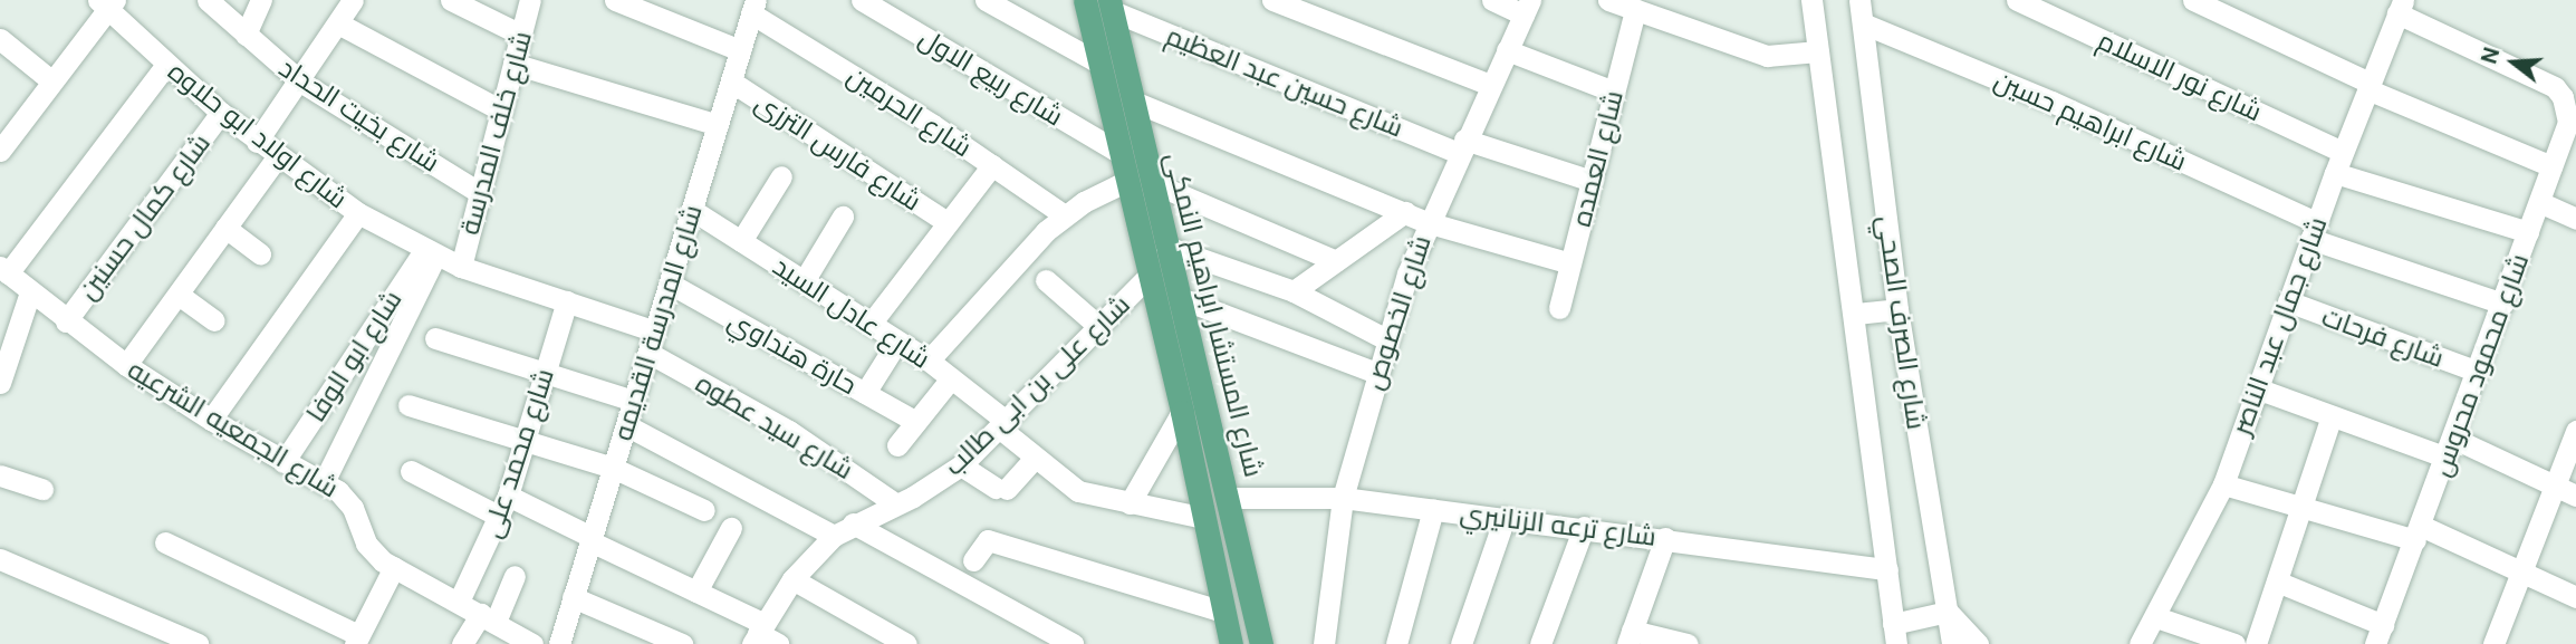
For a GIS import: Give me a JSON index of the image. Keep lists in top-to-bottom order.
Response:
{
  "streets": {
    "main road": ["شارع المستشار ابراهيم النمكى"],
    "street": [
      "شارع نور الاسلام",
      "شارع ربيع الاول",
      "شارع حسين عبد العظيم",
      "شارع الحرمين",
      "شارع بخيت الحداد",
      "شارع ابراهيم حسين",
      "شارع خلف المدرسة",
      "شارع اولاد ابو حلاوه",
      "شارع فارس الترزى",
      "شارع العمده",
      "شارع كمال حسنين",
      "شارع عادل السيد",
      "شارع الخصوص",
      "شارع المدرسة القديمه",
      "شارع الصرف الصحي",
      "شارع جمال عبد الناصر",
      "شارع فرحات",
      "حارة هنداوي",
      "شارع ابو الوفا",
      "شارع محمود محروس",
      "شارع على بن ابى طالب",
      "شارع سيد عطوه",
      "شارع الجمعيه الشرعيه",
      "شارع محمد على",
      "شارع ترعه الزنانيري"
    ]
  },
  "crossings": [
    ["شارع نور الاسلام", "شارع جمال عبد الناصر"],
    ["شارع نور الاسلام", "شارع محمود محروس"],
    ["شارع ربيع الاول", "شارع المستشار ابراهيم النمكى"],
    ["شارع حسين عبد العظيم", "شارع العمده"],
    ["شارع حسين عبد العظيم", "شارع الخصوص"],
    ["شارع حسين عبد العظيم", "شارع المستشار ابراهيم النمكى"],
    ["شارع الحرمين", "شارع المدرسة القديمه"],
    ["شارع بخيت الحداد", "شارع خلف المدرسة"],
    ["شارع ابراهيم حسين", "شارع الصرف الصحي"],
    ["شارع ابراهيم حسين", "شارع جمال عبد الناصر"],
    ["شارع ابراهيم حسين", "شارع محمود محروس"],
    ["شارع خلف المدرسة", "شارع اولاد ابو حلاوه"],
    ["شارع اولاد ابو حلاوه", "شارع كمال حسنين"],
    ["شارع اولاد ابو حلاوه", "شارع المدرسة القديمه"],
    ["شارع اولاد ابو حلاوه", "شارع ابو الوفا"],
    ["شارع اولاد ابو حلاوه", "شارع محمد على"],
    ["شارع فارس الترزى", "شارع المدرسة القديمه"],
    ["شارع كمال حسنين", "شارع الجمعيه الشرعيه"],
    ["شارع عادل السيد", "شارع المستشار ابراهيم النمكى"],
    ["شارع عادل السيد", "شارع المدرسة القديمه"],
    ["شارع عادل السيد", "شارع على بن ابى طالب"],
    ["شارع الخصوص", "شارع ترعه الزنانيري"],
    ["شارع المستشار ابراهيم النمكى", "شارع على بن ابى طالب"],
    ["شارع المستشار ابراهيم النمكى", "شارع ترعه الزنانيري"],
    ["شارع المدرسة القديمه", "حارة هنداوي"],
    ["شارع المدرسة القديمه", "شارع سيد عطوه"],
    ["شارع الصرف الصحي", "شارع ترعه الزنانيري"],
    ["شارع جمال عبد الناصر", "شارع فرحات"],
    ["شارع جمال عبد الناصر", "شارع محمود محروس"],
    ["شارع فرحات", "شارع محمود محروس"],
    ["شارع ابو الوفا", "شارع الجمعيه الشرعيه"],
    ["شارع على بن ابى طالب", "شارع سيد عطوه"],
    ["شارع الجمعيه الشرعيه", "شارع محمد على"]
  ],
  "north": "left"
}
